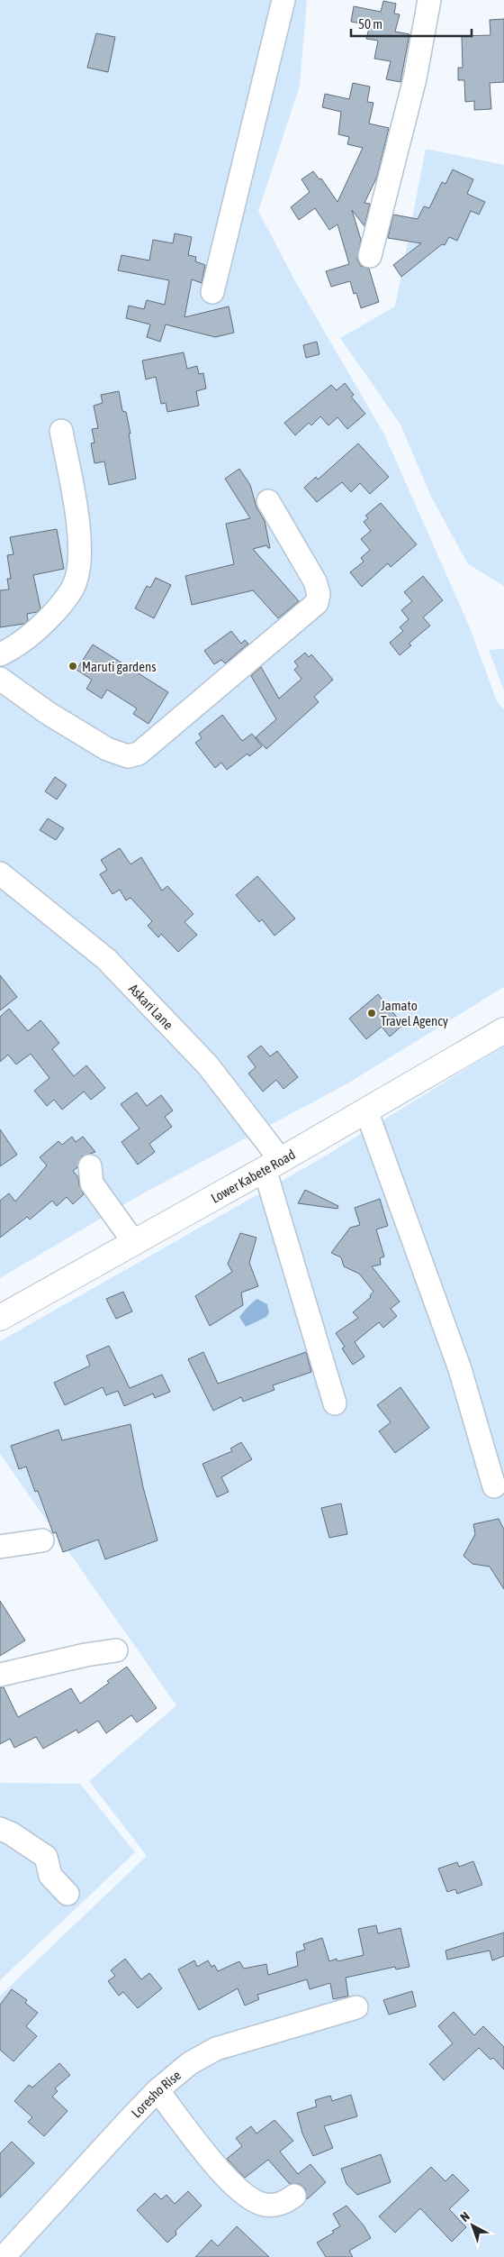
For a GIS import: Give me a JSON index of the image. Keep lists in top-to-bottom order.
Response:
{
  "streets": {
    "main road": ["Lower Kabete Road"],
    "street": ["Askari Lane", "Loresho Rise"]
  },
  "crossings": [
    ["Askari Lane", "Lower Kabete Road"]
  ],
  "places": ["Maruti gardens", "Jamato Travel Agency"],
  "scale_bar": "50 m",
  "north": "top left"
}
